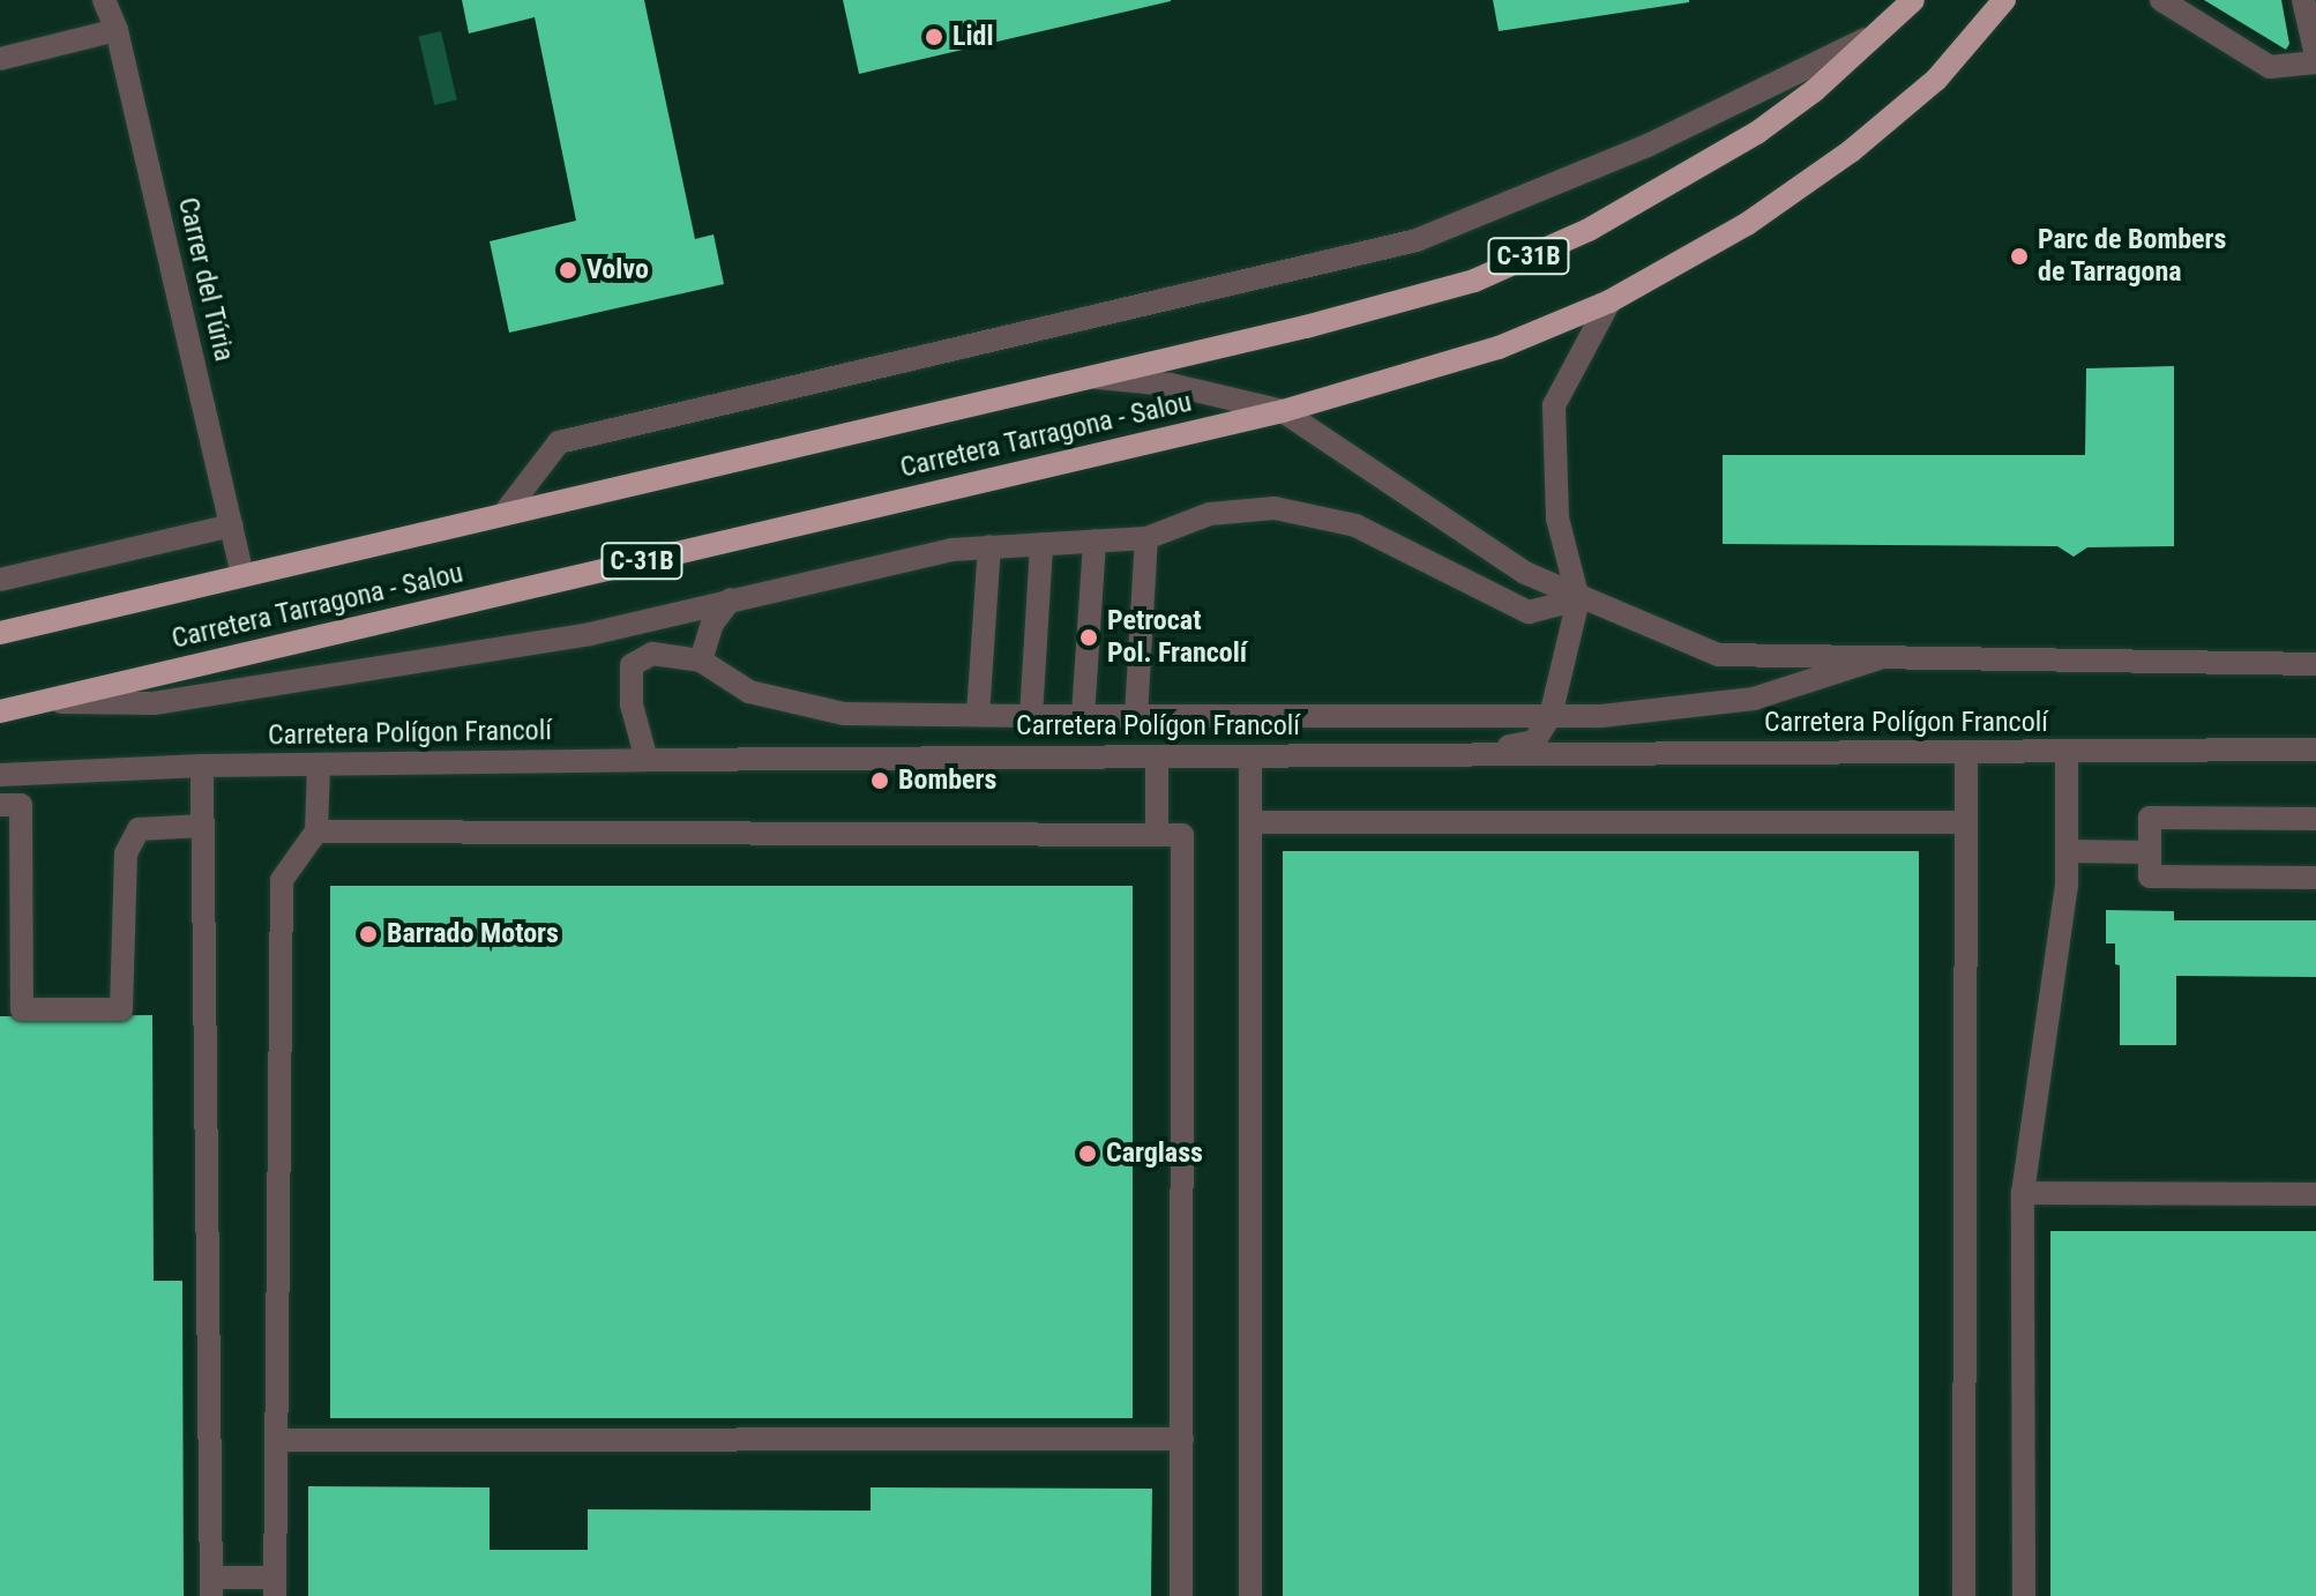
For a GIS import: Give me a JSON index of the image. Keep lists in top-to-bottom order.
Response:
{
  "streets": {
    "main road": ["C-31B", "Carretera Tarragona - Salou"],
    "street": ["Carrer del Túria", "Carretera Polígon Francolí"]
  },
  "crossings": [
    ["Carrer del Túria", "Carretera Tarragona - Salou"]
  ],
  "places": [
    "Lidl",
    "Parc de Bombers de Tarragona",
    "Volvo",
    "Petrocat Pol. Francolí",
    "Bombers",
    "Barrado Motors",
    "Carglass"
  ]
}
